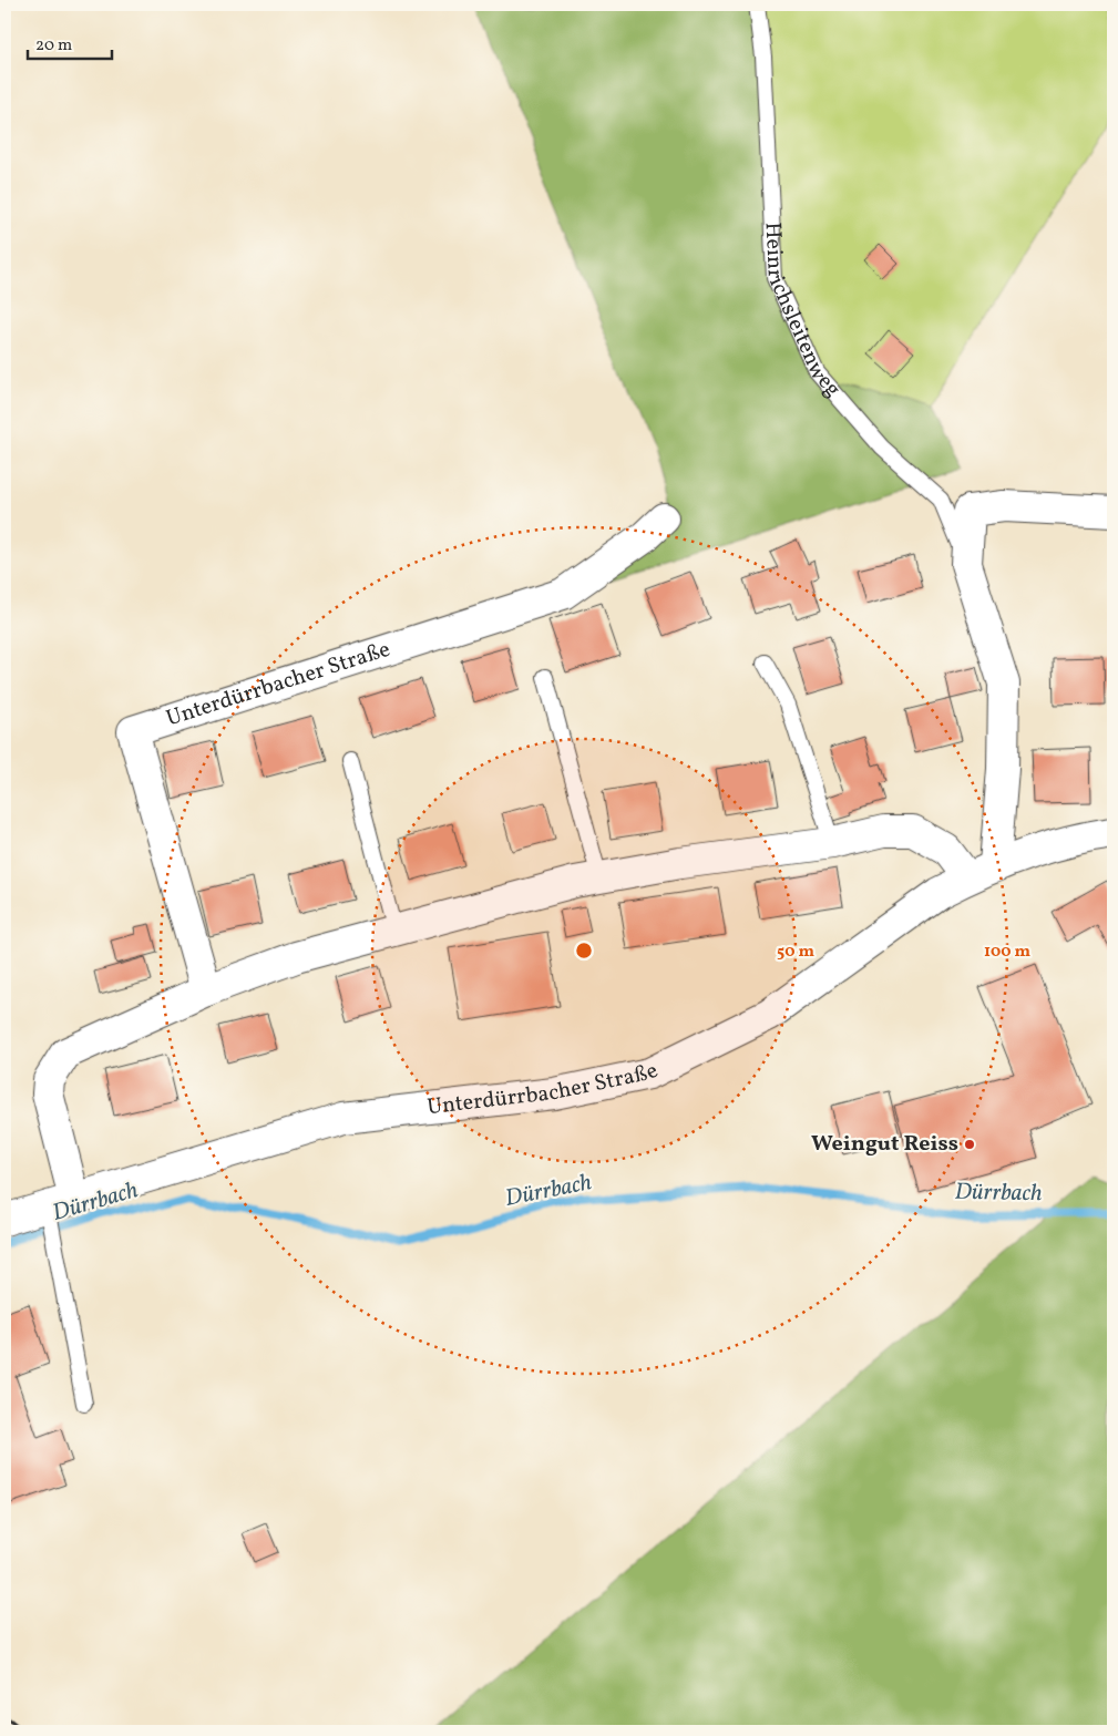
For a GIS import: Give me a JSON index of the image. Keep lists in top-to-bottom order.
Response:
{
  "streets": {
    "street": ["Heinrichsleitenweg", "Unterdürrbacher Straße"]
  },
  "crossings": [
    ["Heinrichsleitenweg", "Unterdürrbacher Straße"]
  ],
  "water": ["Dürrbach"],
  "places": ["Weingut Reiss"],
  "scale_bar": "20 m",
  "rings": ["50 m", "100 m"]
}
